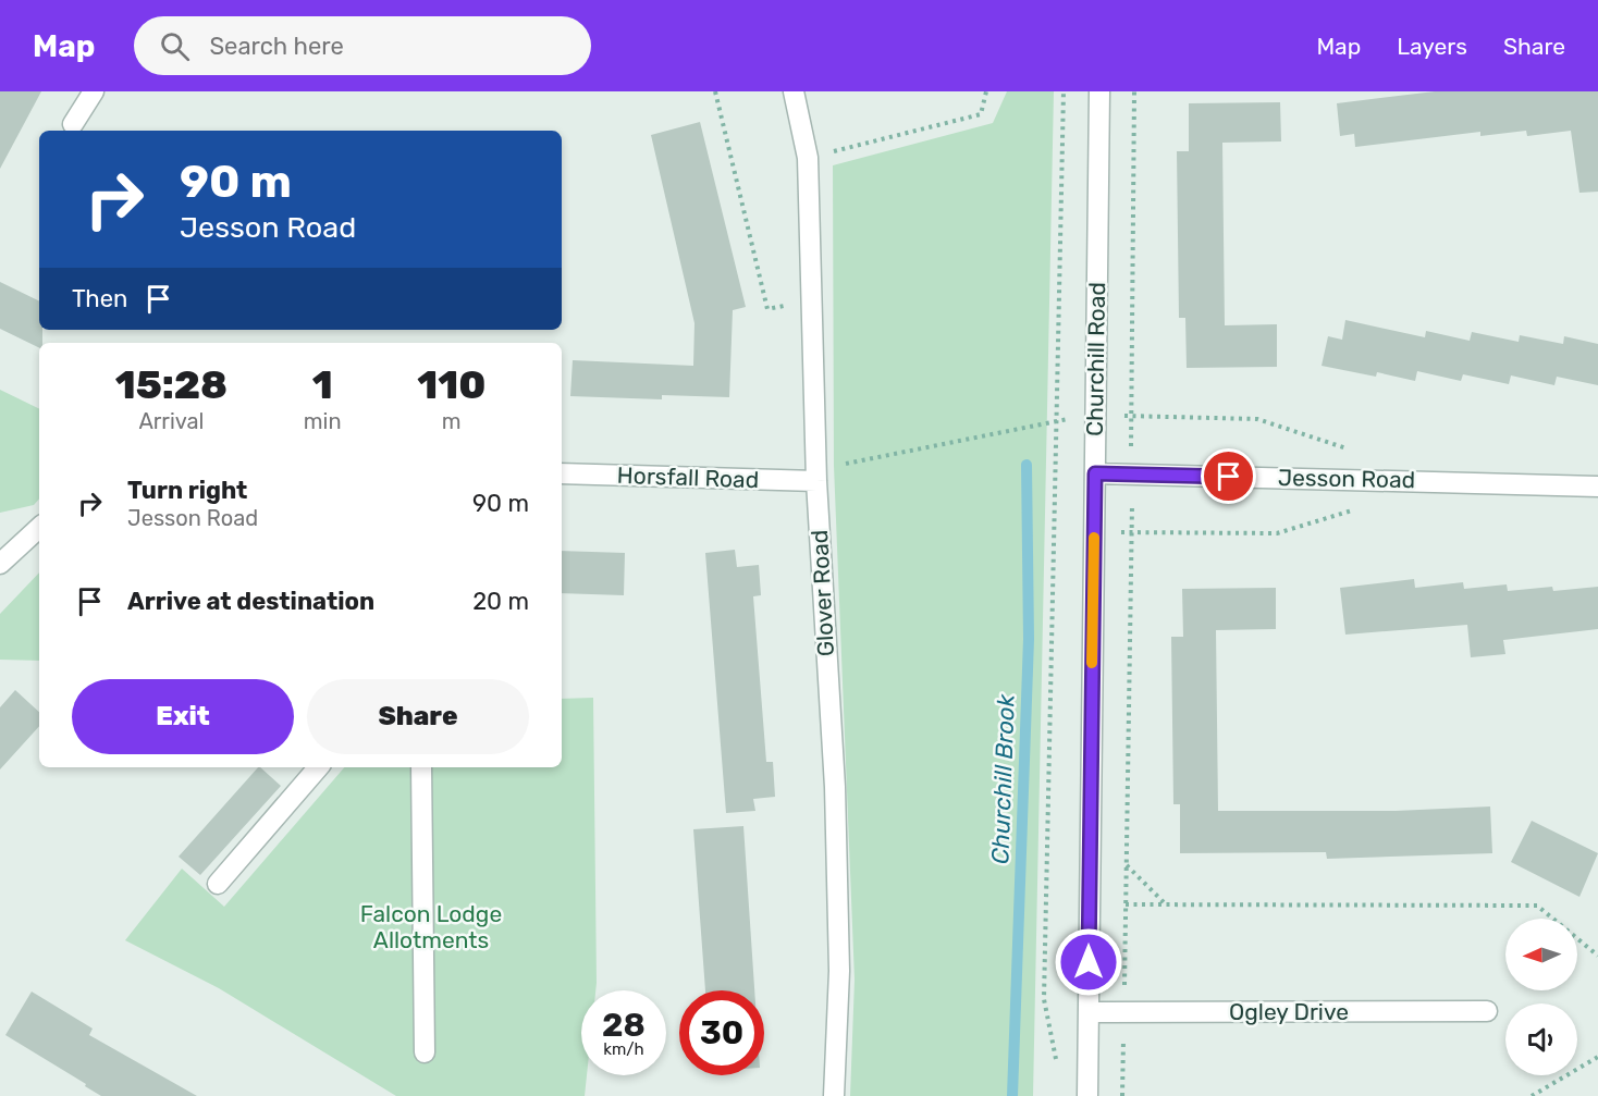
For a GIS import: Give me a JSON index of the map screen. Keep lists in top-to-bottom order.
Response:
{
  "streets": {
    "street": [
      "Churchill Road",
      "Horsfall Road",
      "Jesson Road",
      "Glover Road",
      "Ogley Drive"
    ]
  },
  "crossings": [
    ["Churchill Road", "Jesson Road"],
    ["Churchill Road", "Ogley Drive"],
    ["Horsfall Road", "Glover Road"]
  ],
  "water": ["Churchill Brook"],
  "parks": ["Falcon Lodge Allotments"],
  "north": "left",
  "page": {
    "header": "Map",
    "search": "Search here",
    "nav": ["Map", "Layers", "Share"],
    "turn": ["90 m", "Jesson Road"],
    "then": "Then",
    "eta": [
      "15:28",
      "Arrival",
      "1",
      "min",
      "110",
      "m"
    ],
    "list": [
      {
        "name": "Turn right",
        "note": "Jesson Road",
        "value": "90 m"
      },
      {
        "name": "Arrive at destination",
        "value": "20 m"
      }
    ],
    "buttons": ["Exit", "Share"],
    "speed": "28 km/h",
    "limit": "30"
  }
}
